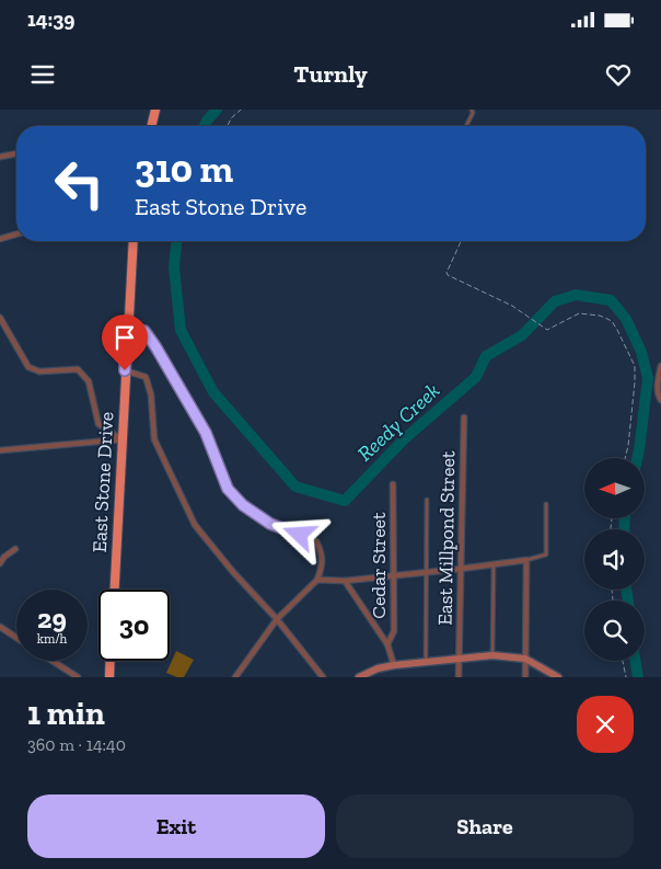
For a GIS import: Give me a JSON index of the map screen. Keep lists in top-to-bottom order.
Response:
{
  "streets": {
    "highway": ["East Stone Drive"],
    "street": ["East Millpond Street", "Cedar Street"]
  },
  "water": ["Reedy Creek"],
  "north": "left",
  "page": {
    "status": "14:39",
    "header": "Turnly",
    "turn": ["310 m", "East Stone Drive"],
    "speed": "29 km/h",
    "limit": "30",
    "heading": ["1 min", "360 m · 14:40"],
    "buttons": ["Exit", "Share"]
  }
}
